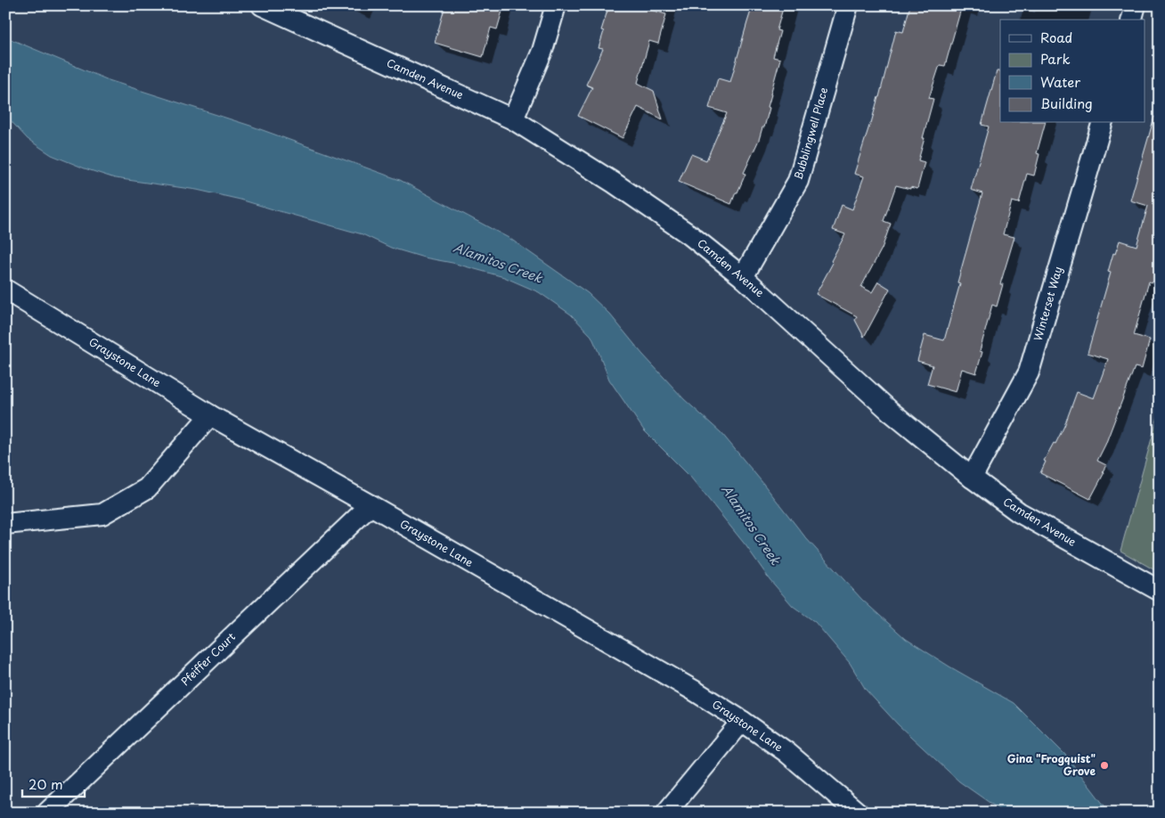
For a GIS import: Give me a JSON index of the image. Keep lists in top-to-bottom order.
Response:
{
  "streets": {
    "street": [
      "Camden Avenue",
      "Bubblingwell Place",
      "Winterset Way",
      "Graystone Lane",
      "Pfeiffer Court"
    ]
  },
  "crossings": [
    ["Camden Avenue", "Bubblingwell Place"],
    ["Camden Avenue", "Winterset Way"],
    ["Graystone Lane", "Pfeiffer Court"]
  ],
  "water": ["Alamitos Creek"],
  "places": ["Gina \"Frogquist\" Grove"],
  "legend": [
    "Road",
    "Park",
    "Water",
    "Building"
  ],
  "scale_bar": "20 m"
}
